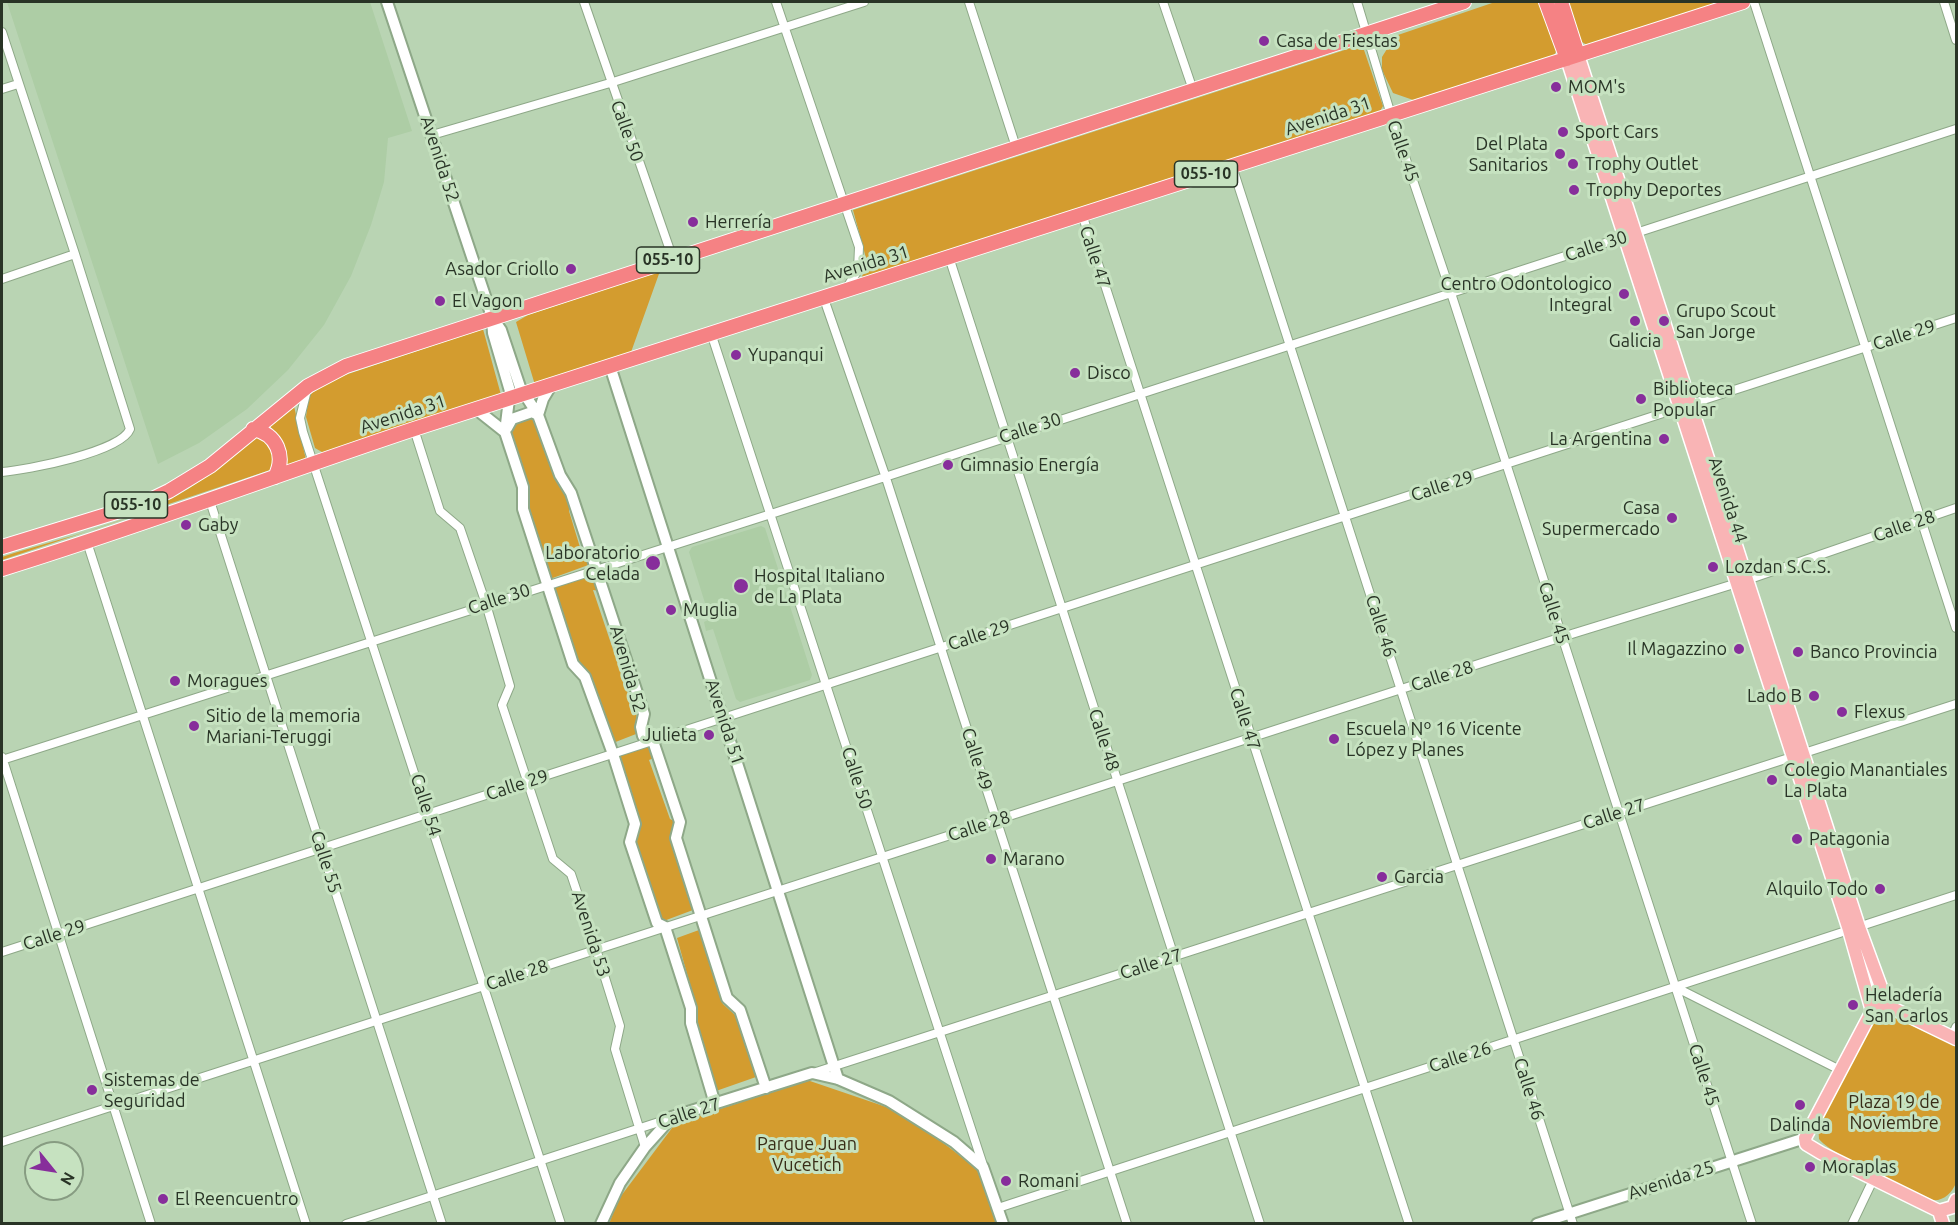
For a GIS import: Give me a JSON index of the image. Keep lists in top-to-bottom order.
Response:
{
  "streets": {
    "highway": ["Avenida 31", "055-10", "Avenida 44"],
    "street": [
      "Calle 50",
      "Calle 45",
      "Avenida 52",
      "Calle 30",
      "Calle 47",
      "Calle 29",
      "Calle 28",
      "Calle 46",
      "Avenida 51",
      "Calle 48",
      "Calle 49",
      "Calle 54",
      "Calle 27",
      "Calle 55",
      "Avenida 53",
      "Calle 26",
      "Avenida 25"
    ]
  },
  "crossings": [
    ["Avenida 31", "Calle 50"],
    ["Avenida 31", "Calle 45"],
    ["Avenida 31", "Avenida 52"],
    ["Avenida 31", "Calle 47"],
    ["Avenida 31", "Avenida 44"],
    ["Avenida 31", "Calle 46"],
    ["Avenida 31", "Avenida 51"],
    ["Avenida 31", "Calle 48"],
    ["Avenida 31", "Calle 49"],
    ["Avenida 31", "Calle 54"],
    ["Avenida 31", "Calle 55"],
    ["Avenida 31", "Avenida 53"],
    ["Calle 50", "055-10"],
    ["Calle 50", "Calle 30"],
    ["Calle 50", "Calle 29"],
    ["Calle 50", "Calle 28"],
    ["Calle 50", "Calle 27"],
    ["Calle 50", "Calle 26"],
    ["Calle 45", "055-10"],
    ["Calle 45", "Calle 30"],
    ["Calle 45", "Calle 29"],
    ["Calle 45", "Calle 28"],
    ["Calle 45", "Calle 27"],
    ["Calle 45", "Calle 26"],
    ["Calle 45", "Avenida 25"],
    ["Avenida 52", "055-10"],
    ["Avenida 52", "Calle 30"],
    ["Avenida 52", "Calle 29"],
    ["Avenida 52", "Calle 28"],
    ["Avenida 52", "Calle 27"],
    ["055-10", "Calle 54"],
    ["Calle 30", "Calle 47"],
    ["Calle 30", "Avenida 44"],
    ["Calle 30", "Calle 46"],
    ["Calle 30", "Avenida 51"],
    ["Calle 30", "Calle 48"],
    ["Calle 30", "Calle 49"],
    ["Calle 30", "Calle 54"],
    ["Calle 30", "Calle 55"],
    ["Calle 30", "Avenida 53"],
    ["Calle 47", "Calle 29"],
    ["Calle 47", "Calle 28"],
    ["Calle 47", "Calle 27"],
    ["Calle 47", "Calle 26"],
    ["Calle 29", "Avenida 44"],
    ["Calle 29", "Calle 46"],
    ["Calle 29", "Avenida 51"],
    ["Calle 29", "Calle 48"],
    ["Calle 29", "Calle 49"],
    ["Calle 29", "Calle 54"],
    ["Calle 29", "Calle 55"],
    ["Calle 29", "Avenida 53"],
    ["Avenida 44", "Calle 28"],
    ["Avenida 44", "Calle 27"],
    ["Avenida 44", "Calle 26"],
    ["Calle 28", "Calle 46"],
    ["Calle 28", "Avenida 51"],
    ["Calle 28", "Calle 48"],
    ["Calle 28", "Calle 49"],
    ["Calle 28", "Calle 54"],
    ["Calle 28", "Calle 55"],
    ["Calle 28", "Avenida 53"],
    ["Calle 46", "Calle 27"],
    ["Calle 46", "Calle 26"],
    ["Calle 46", "Avenida 25"],
    ["Avenida 51", "Calle 27"],
    ["Calle 48", "Calle 27"],
    ["Calle 48", "Calle 26"],
    ["Calle 49", "Calle 27"],
    ["Calle 49", "Calle 26"],
    ["Calle 54", "Calle 27"],
    ["Calle 27", "Calle 55"],
    ["Calle 27", "Avenida 53"]
  ],
  "parks": ["Plaza 19 de Noviembre", "Parque Juan Vucetich"],
  "places": [
    "Casa de Fiestas",
    "MOM's",
    "Sport Cars",
    "Del Plata Sanitarios",
    "Trophy Outlet",
    "Trophy Deportes",
    "Herrería",
    "Asador Criollo",
    "Centro Odontologico Integral",
    "El Vagon",
    "Galicia",
    "Grupo Scout San Jorge",
    "Yupanqui",
    "Disco",
    "Biblioteca Popular",
    "La Argentina",
    "Gimnasio Energía",
    "Casa Supermercado",
    "Gaby",
    "Laboratorio Celada",
    "Lozdan S.C.S.",
    "Hospital Italiano de La Plata",
    "Muglia",
    "Il Magazzino",
    "Banco Provincia",
    "Moragues",
    "Lado B",
    "Flexus",
    "Sitio de la memoria Mariani-Teruggi",
    "Julieta",
    "Escuela Nº 16 Vicente López y Planes",
    "Colegio Manantiales La Plata",
    "Patagonia",
    "Marano",
    "Garcia",
    "Alquilo Todo",
    "Heladería San Carlos",
    "Sistemas de Seguridad",
    "Dalinda",
    "Moraplas",
    "Romani",
    "El Reencuentro"
  ],
  "north": "bottom right"
}
